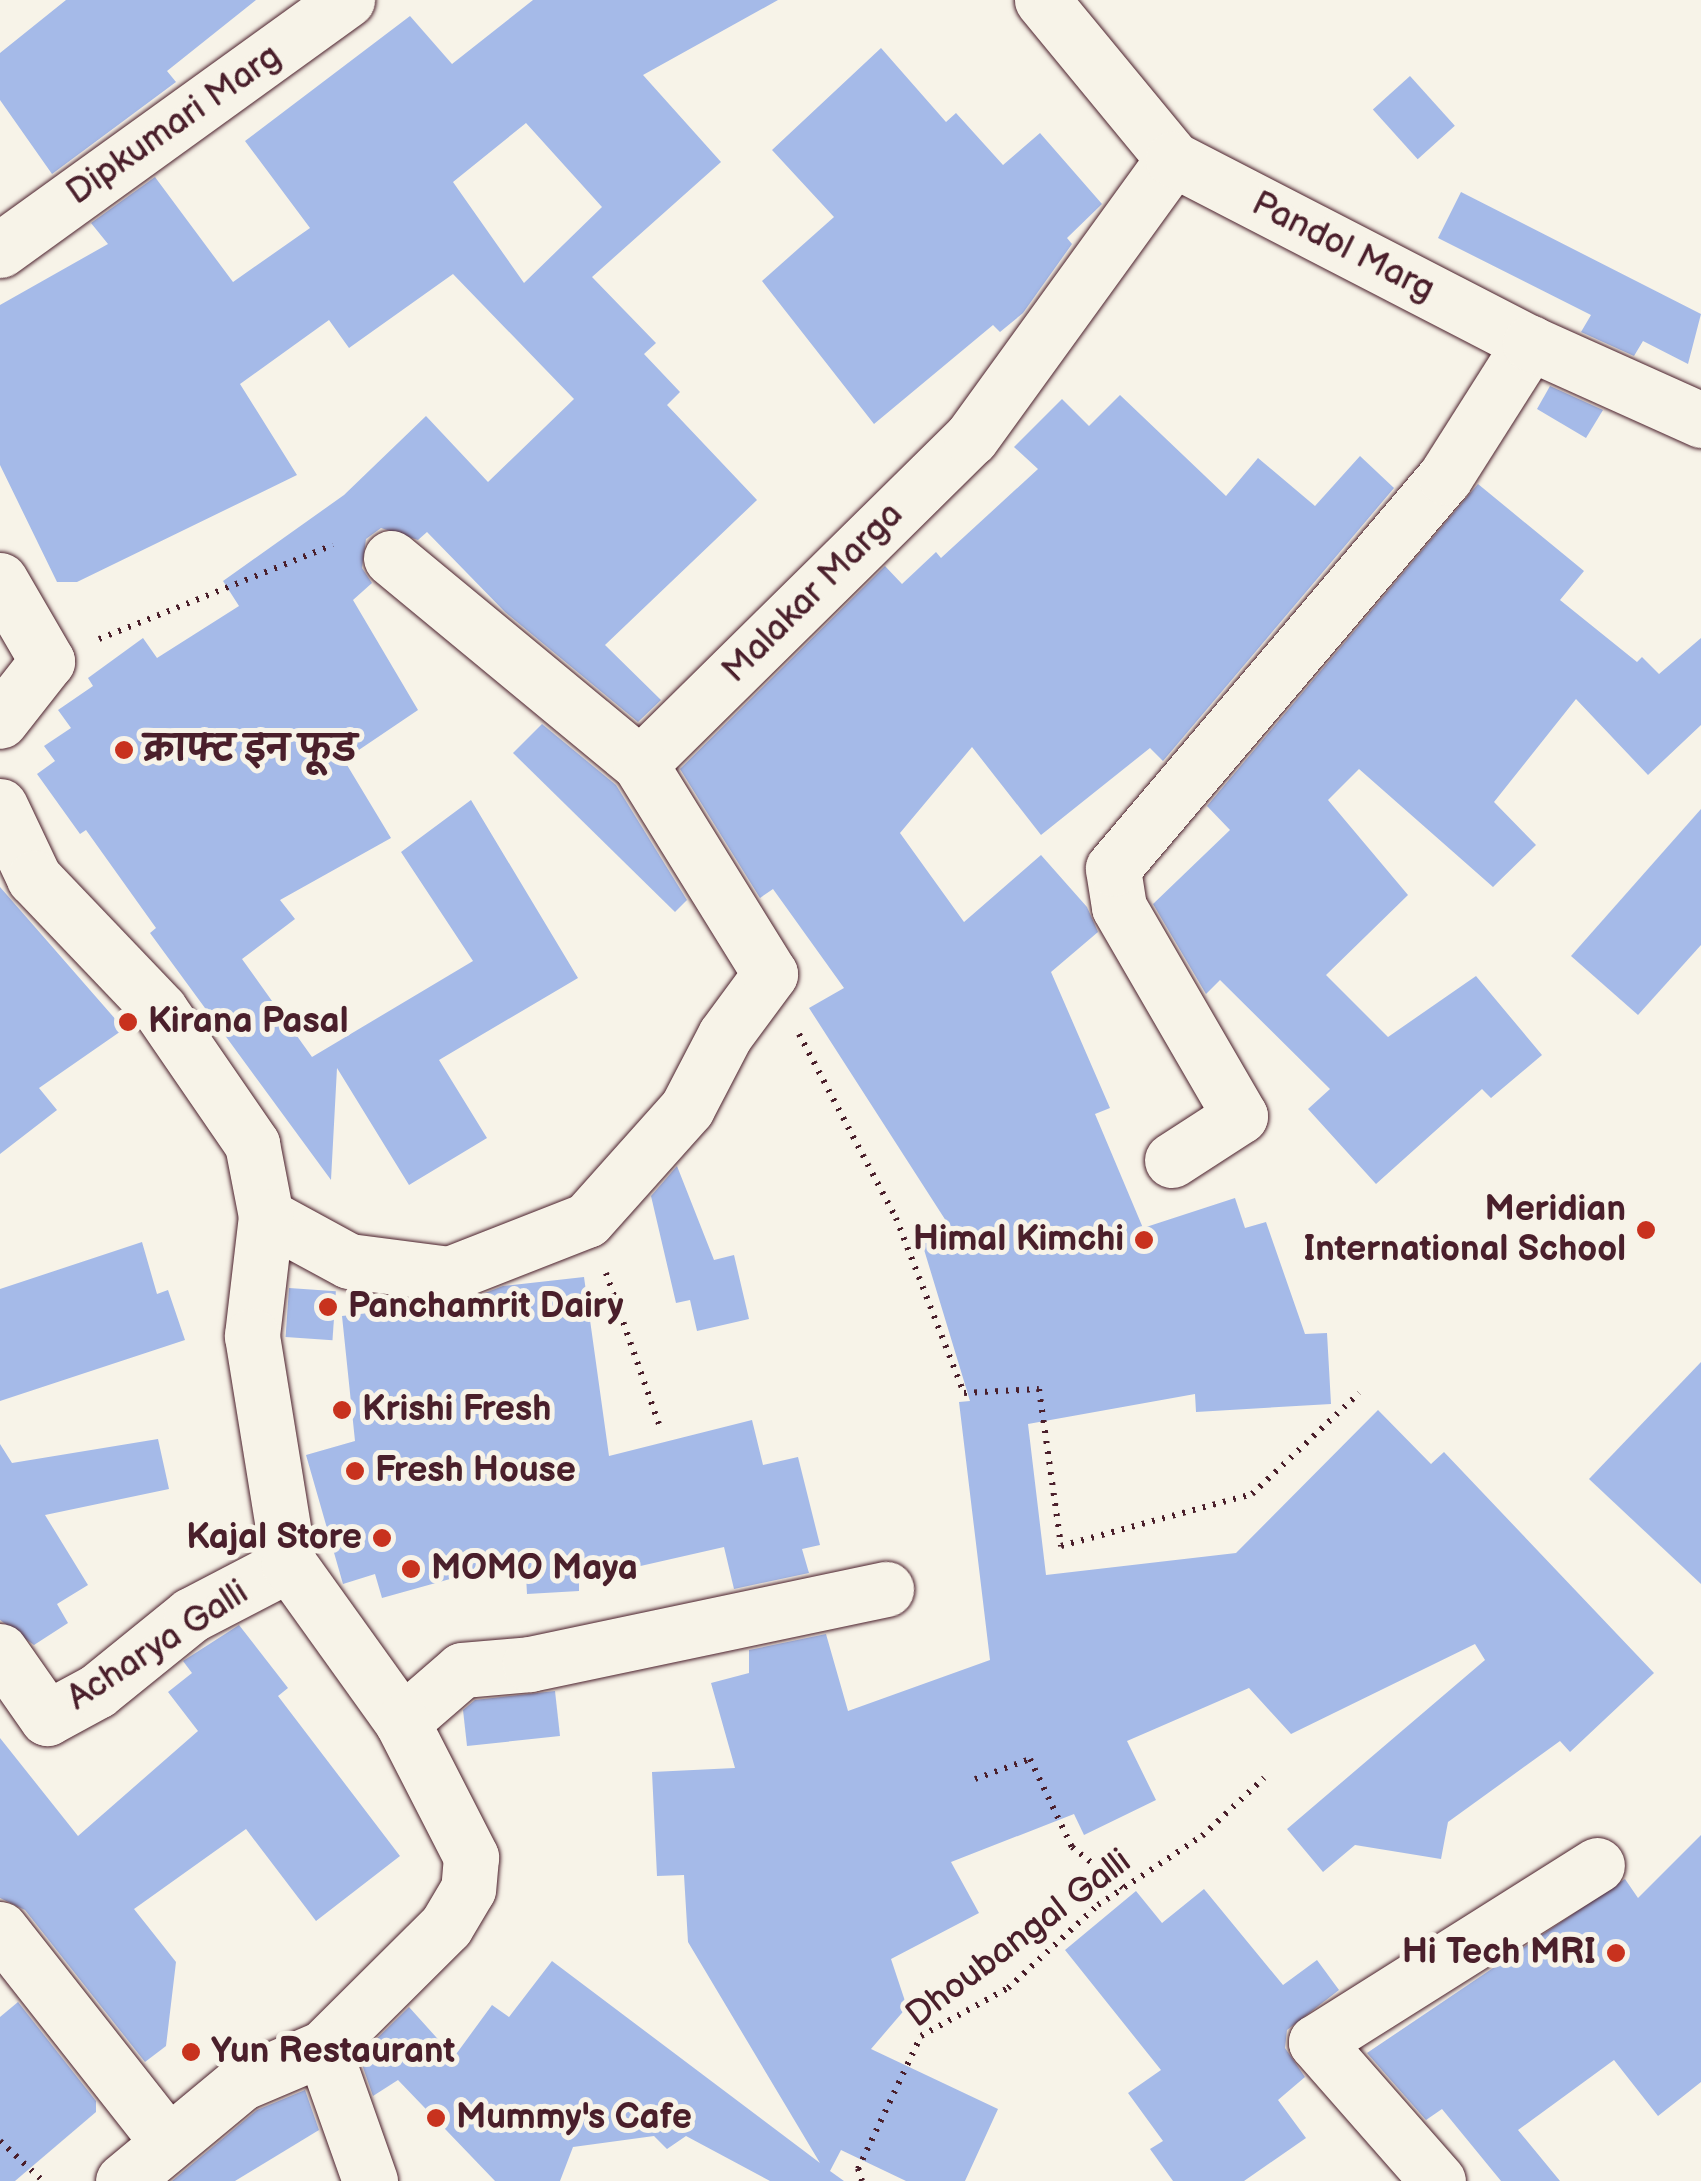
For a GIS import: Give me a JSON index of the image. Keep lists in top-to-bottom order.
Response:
{
  "streets": {
    "street": [
      "Dipkumari Marg",
      "Pandol Marg",
      "Malakar Marga",
      "Acharya Galli"
    ],
    "path": ["Dhoubangal Galli"]
  },
  "crossings": [
    ["Pandol Marg", "Malakar Marga"]
  ],
  "places": [
    "क्राफ्ट इन फूड",
    "Kirana Pasal",
    "Meridian International School",
    "Himal Kimchi",
    "Panchamrit Dairy",
    "Krishi Fresh",
    "Fresh House",
    "Kajal Store",
    "MOMO Maya",
    "Hi Tech MRI",
    "Yun Restaurant",
    "Mummy's Cafe"
  ]
}
